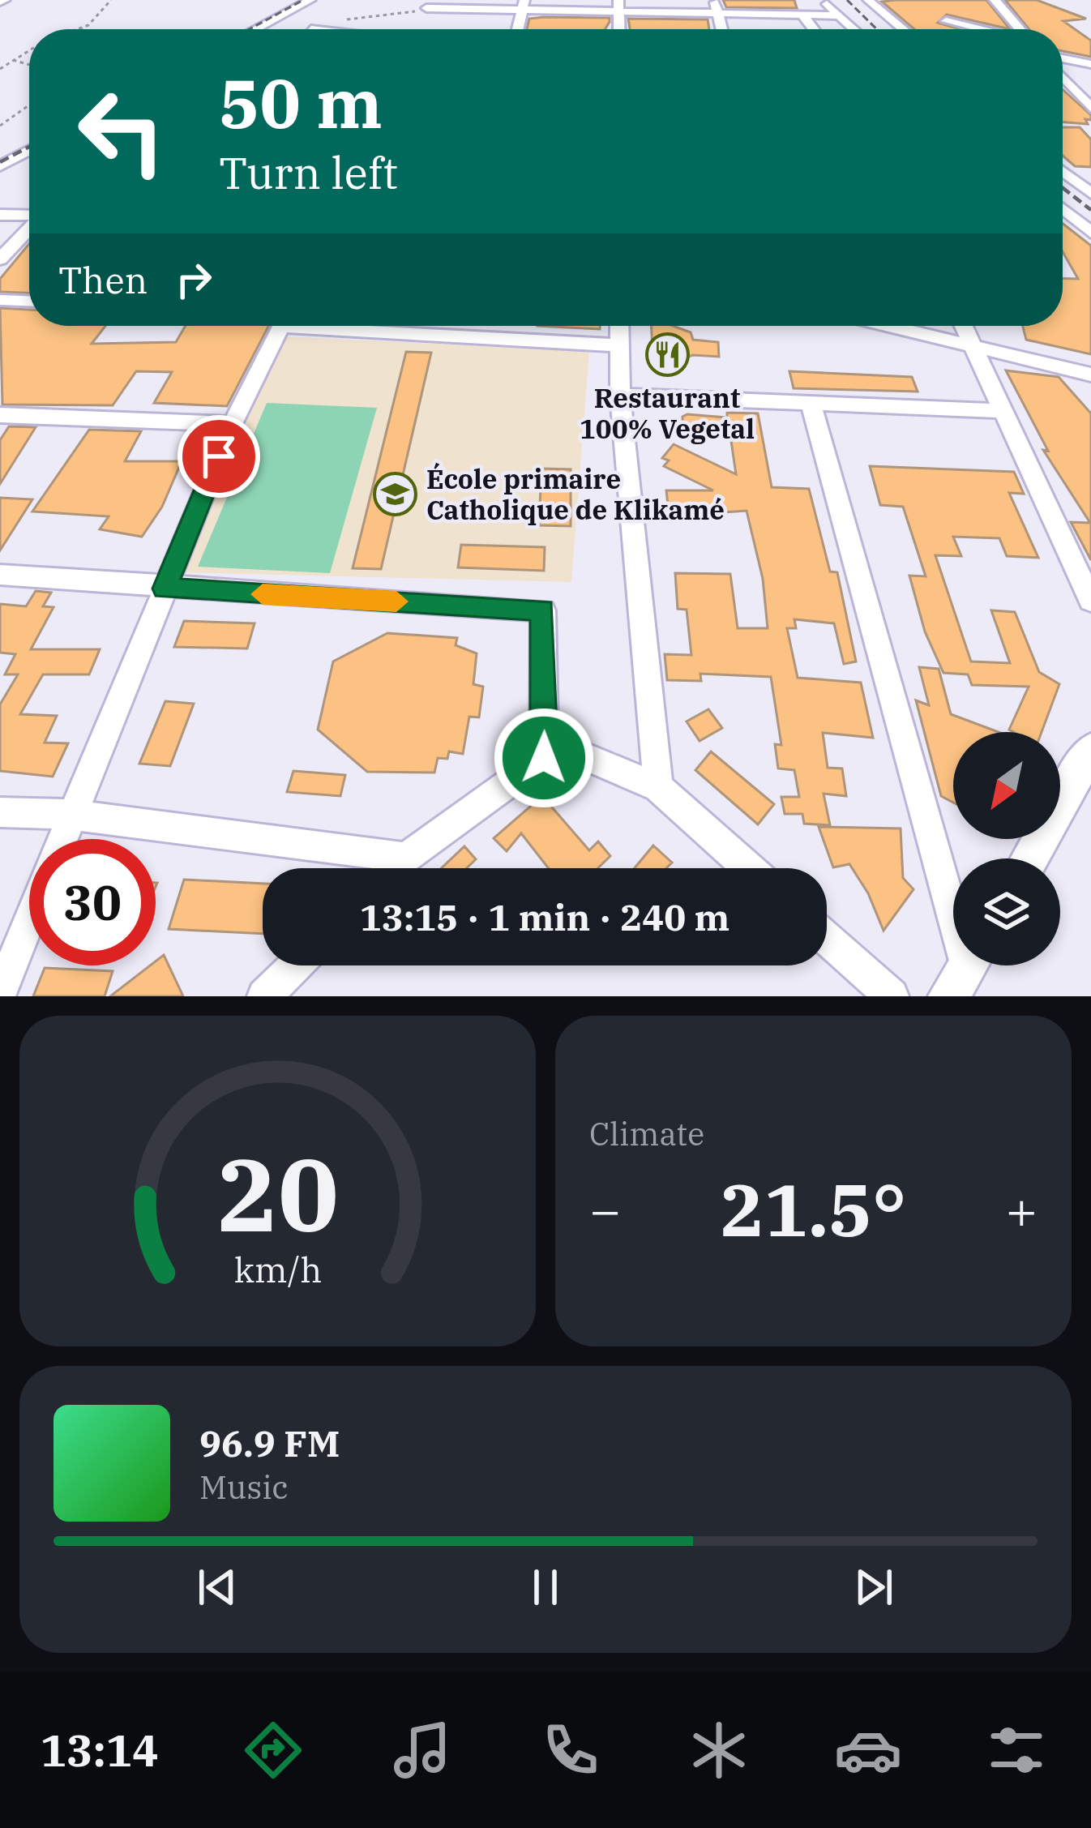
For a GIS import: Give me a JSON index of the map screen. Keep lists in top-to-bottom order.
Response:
{
  "places": {
    "restaurant": ["Restaurant 100% Vegetal"],
    "school or university": ["École primaire Catholique de Klikamé"]
  },
  "north": "bottom left",
  "page": {
    "turn": ["50 m", "Turn left"],
    "then": "Then",
    "limit": "30",
    "trip": "13:15 · 1 min · 240 m",
    "tile": "Climate",
    "heat": ["−", "21.5°", "+"],
    "song": ["96.9 FM", "Music"],
    "tabs": "13:14",
    "gauge": ["20", "km/h"]
  }
}
